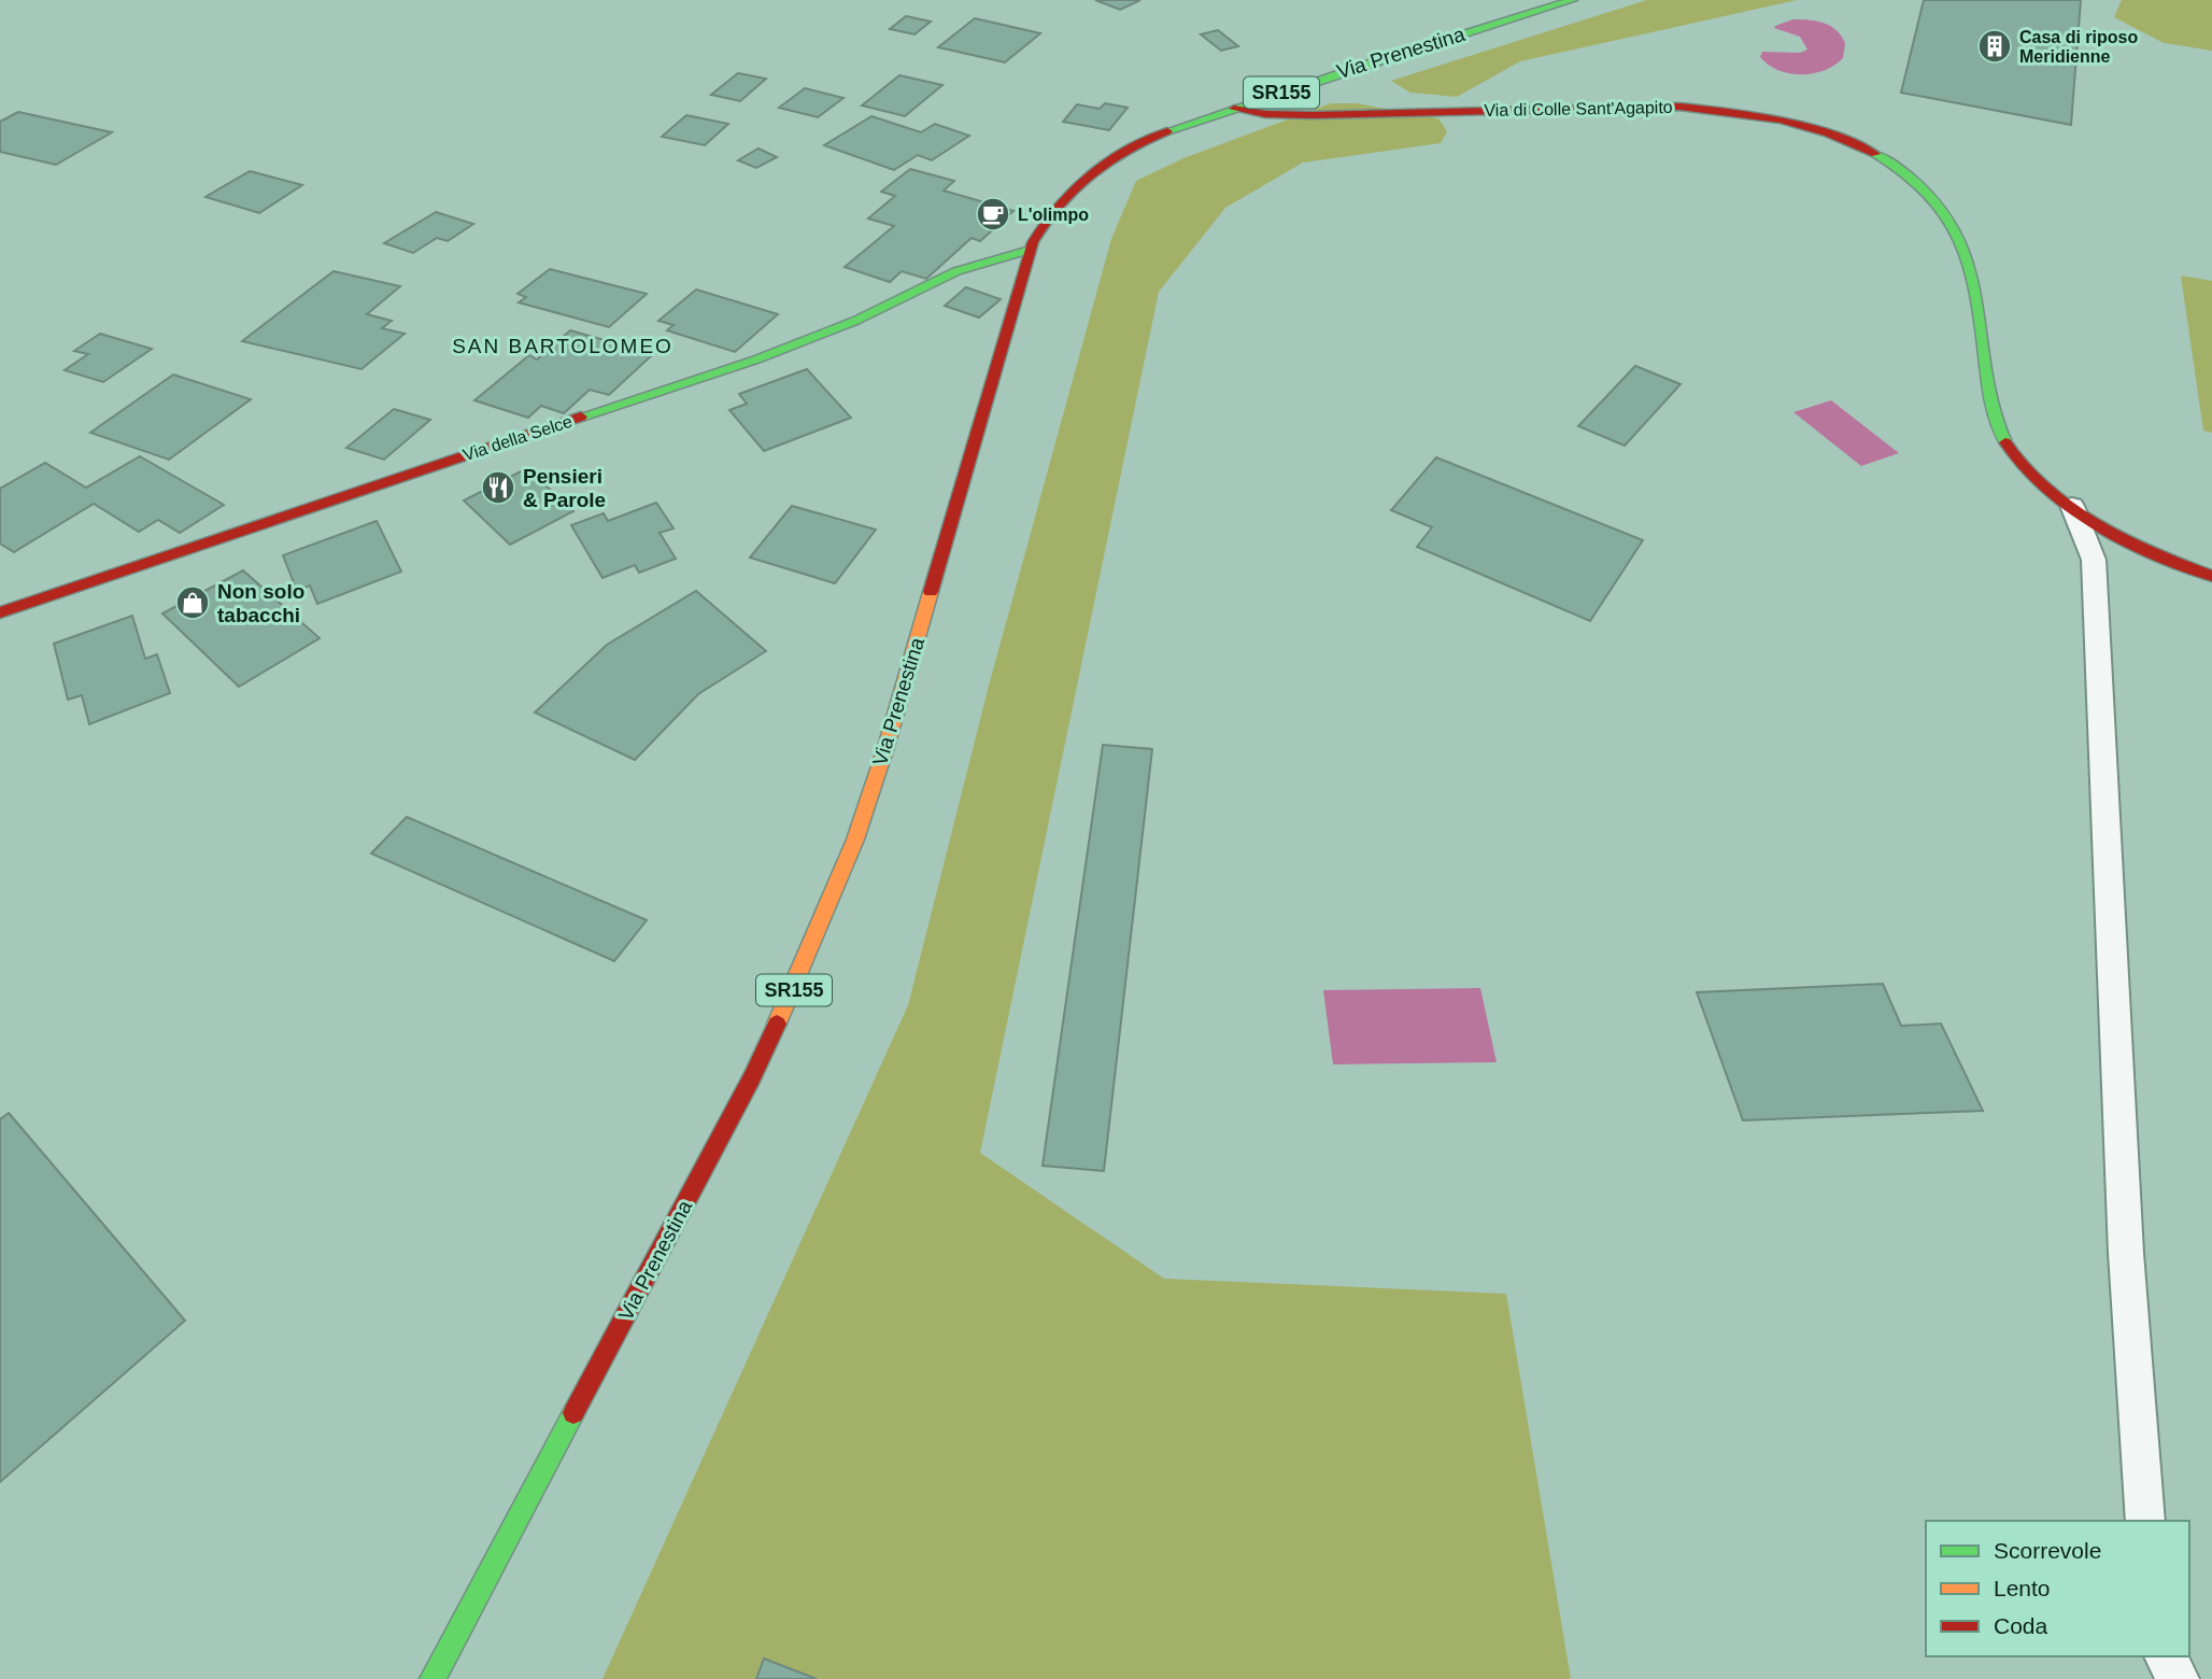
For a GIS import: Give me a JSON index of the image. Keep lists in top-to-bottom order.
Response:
{
  "streets": {
    "street": [
      "Via Prenestina",
      "SR155",
      "Via di Colle Sant'Agapito",
      "Via della Selce"
    ]
  },
  "crossings": [
    ["Via Prenestina", "Via di Colle Sant'Agapito"],
    ["Via Prenestina", "Via della Selce"]
  ],
  "districts": ["SAN BARTOLOMEO"],
  "places": {
    "building": ["Casa di riposo Meridienne"],
    "cafe": ["L'olimpo"],
    "restaurant": ["Pensieri & Parole"],
    "shop": ["Non solo tabacchi"]
  },
  "legend": ["Scorrevole", "Lento", "Coda"]
}
